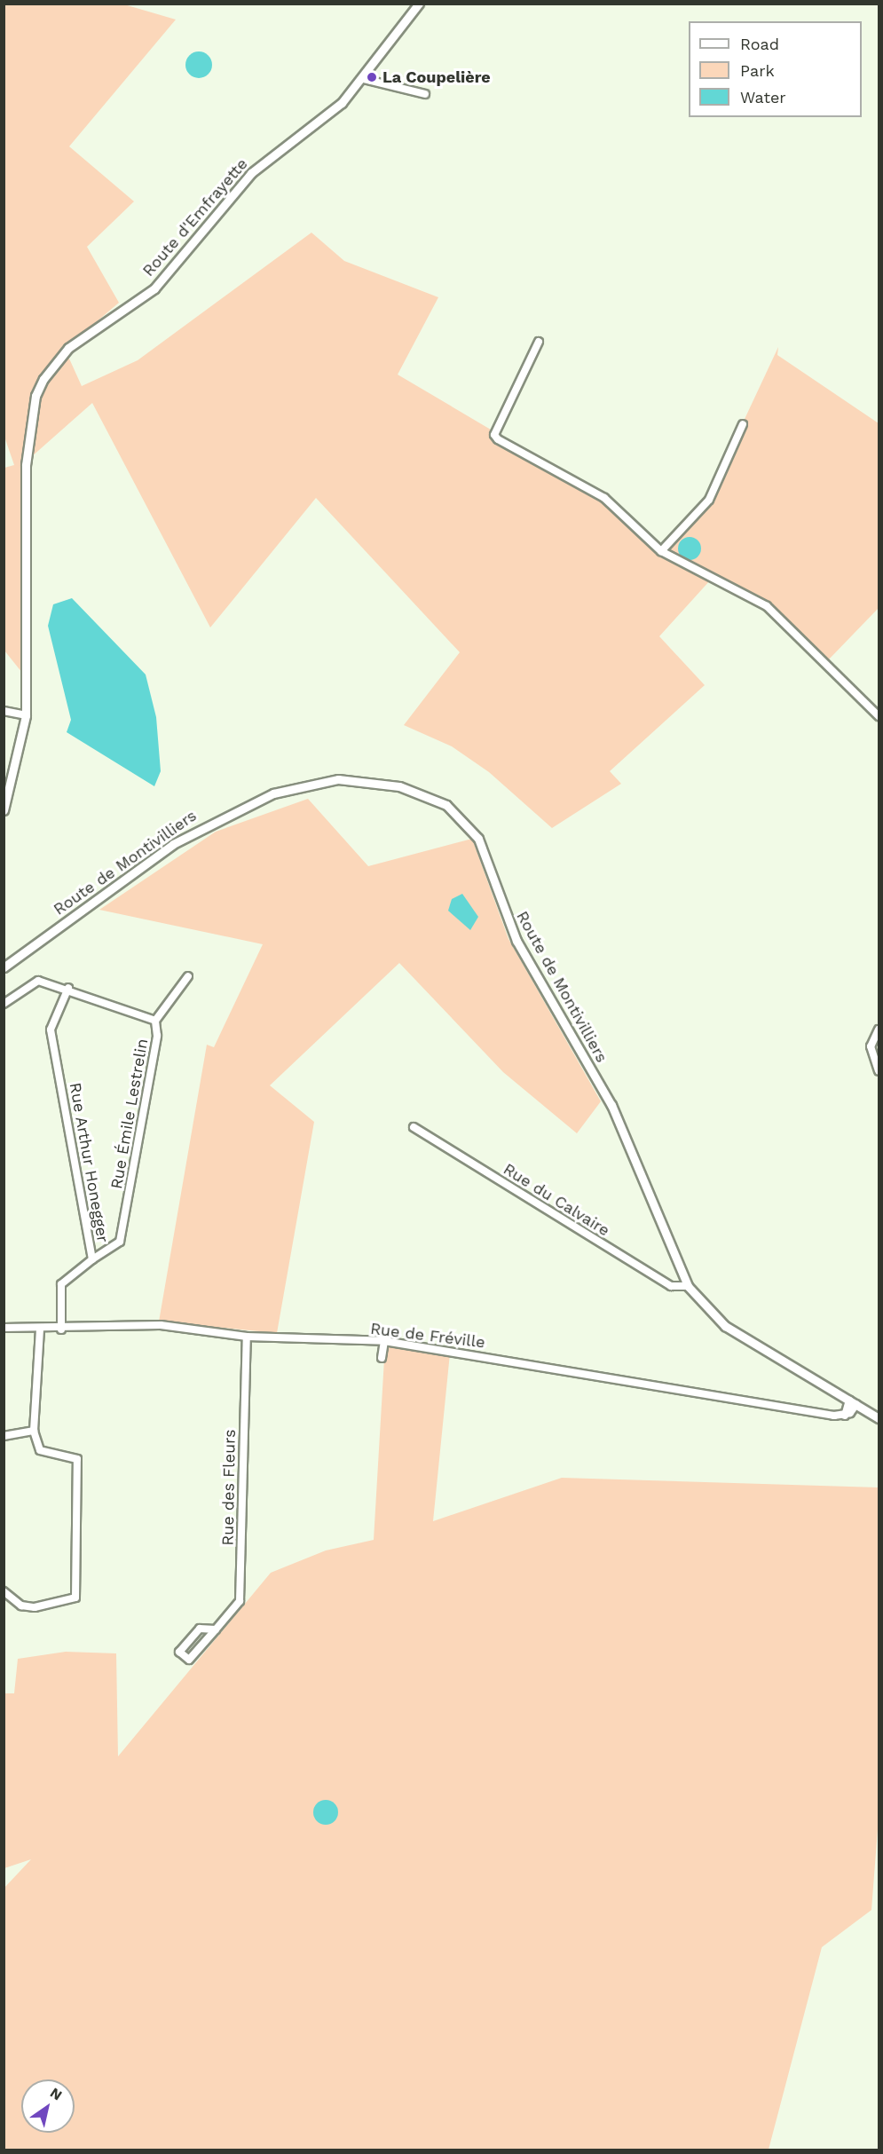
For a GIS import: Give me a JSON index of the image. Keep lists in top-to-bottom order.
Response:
{
  "streets": {
    "street": [
      "Route d'Emfrayette",
      "Route de Montivilliers",
      "Rue Émile Lestrelin",
      "Rue Arthur Honegger",
      "Rue du Calvaire",
      "Rue de Fréville",
      "Rue des Fleurs"
    ]
  },
  "crossings": [
    ["Route de Montivilliers", "Rue du Calvaire"],
    ["Route de Montivilliers", "Rue de Fréville"],
    ["Rue Émile Lestrelin", "Rue Arthur Honegger"],
    ["Rue Arthur Honegger", "Rue de Fréville"],
    ["Rue de Fréville", "Rue des Fleurs"]
  ],
  "places": ["La Coupelière"],
  "legend": ["Road", "Park", "Water"],
  "north": "top right"
}
